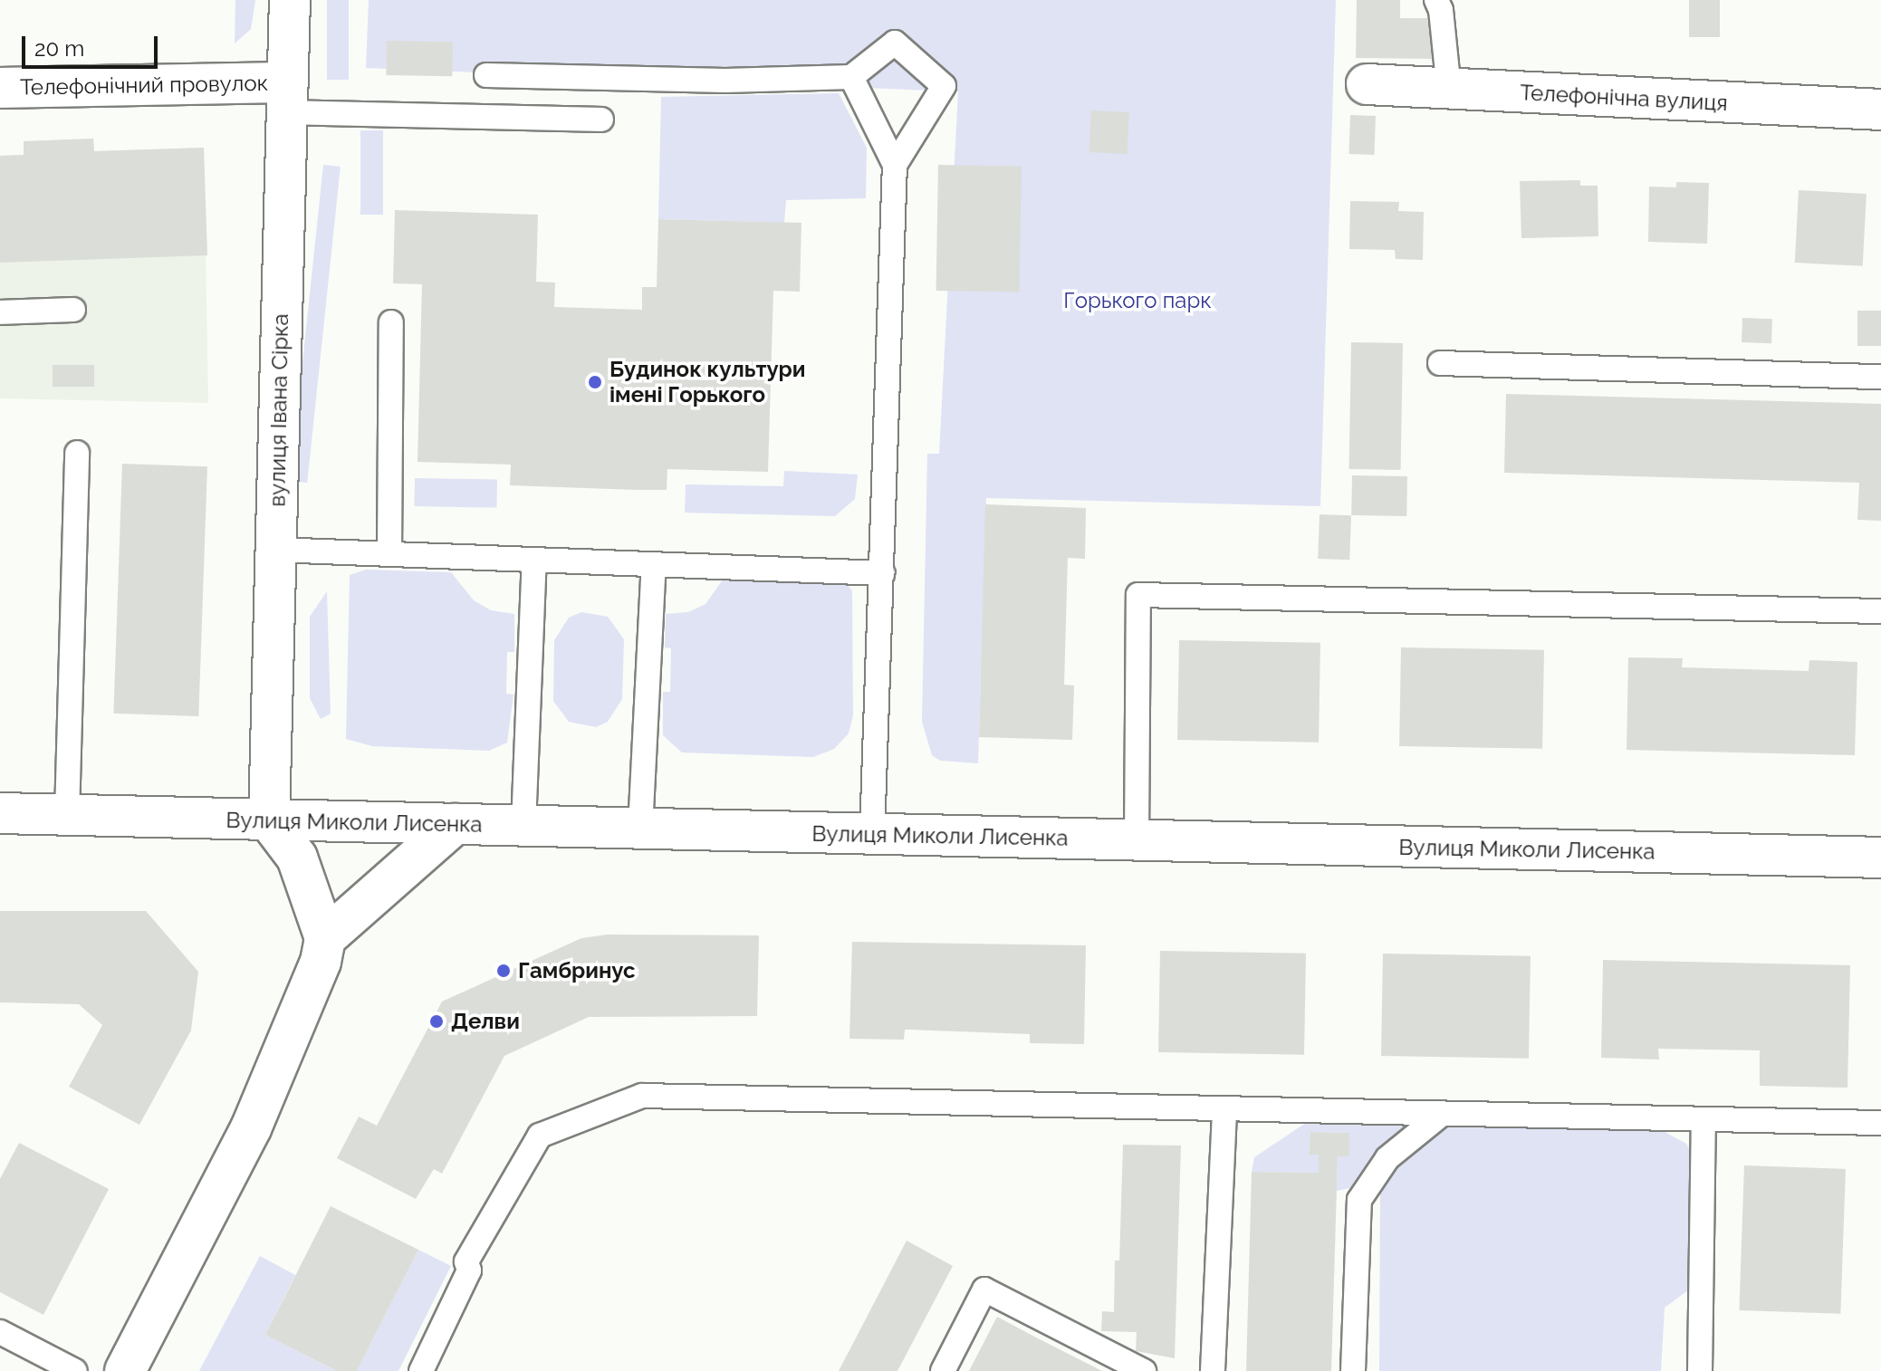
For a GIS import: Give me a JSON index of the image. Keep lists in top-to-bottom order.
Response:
{
  "streets": {
    "street": [
      "Телефонічний провулок",
      "Телефонічна вулиця",
      "вулиця Івана Сірка",
      "Вулиця Миколи Лисенка"
    ]
  },
  "crossings": [
    ["Телефонічний провулок", "вулиця Івана Сірка"],
    ["вулиця Івана Сірка", "Вулиця Миколи Лисенка"]
  ],
  "parks": ["Горького парк"],
  "places": ["Будинок культури імені Горького", "Гамбринус", "Делви"],
  "scale_bar": "20 m"
}
